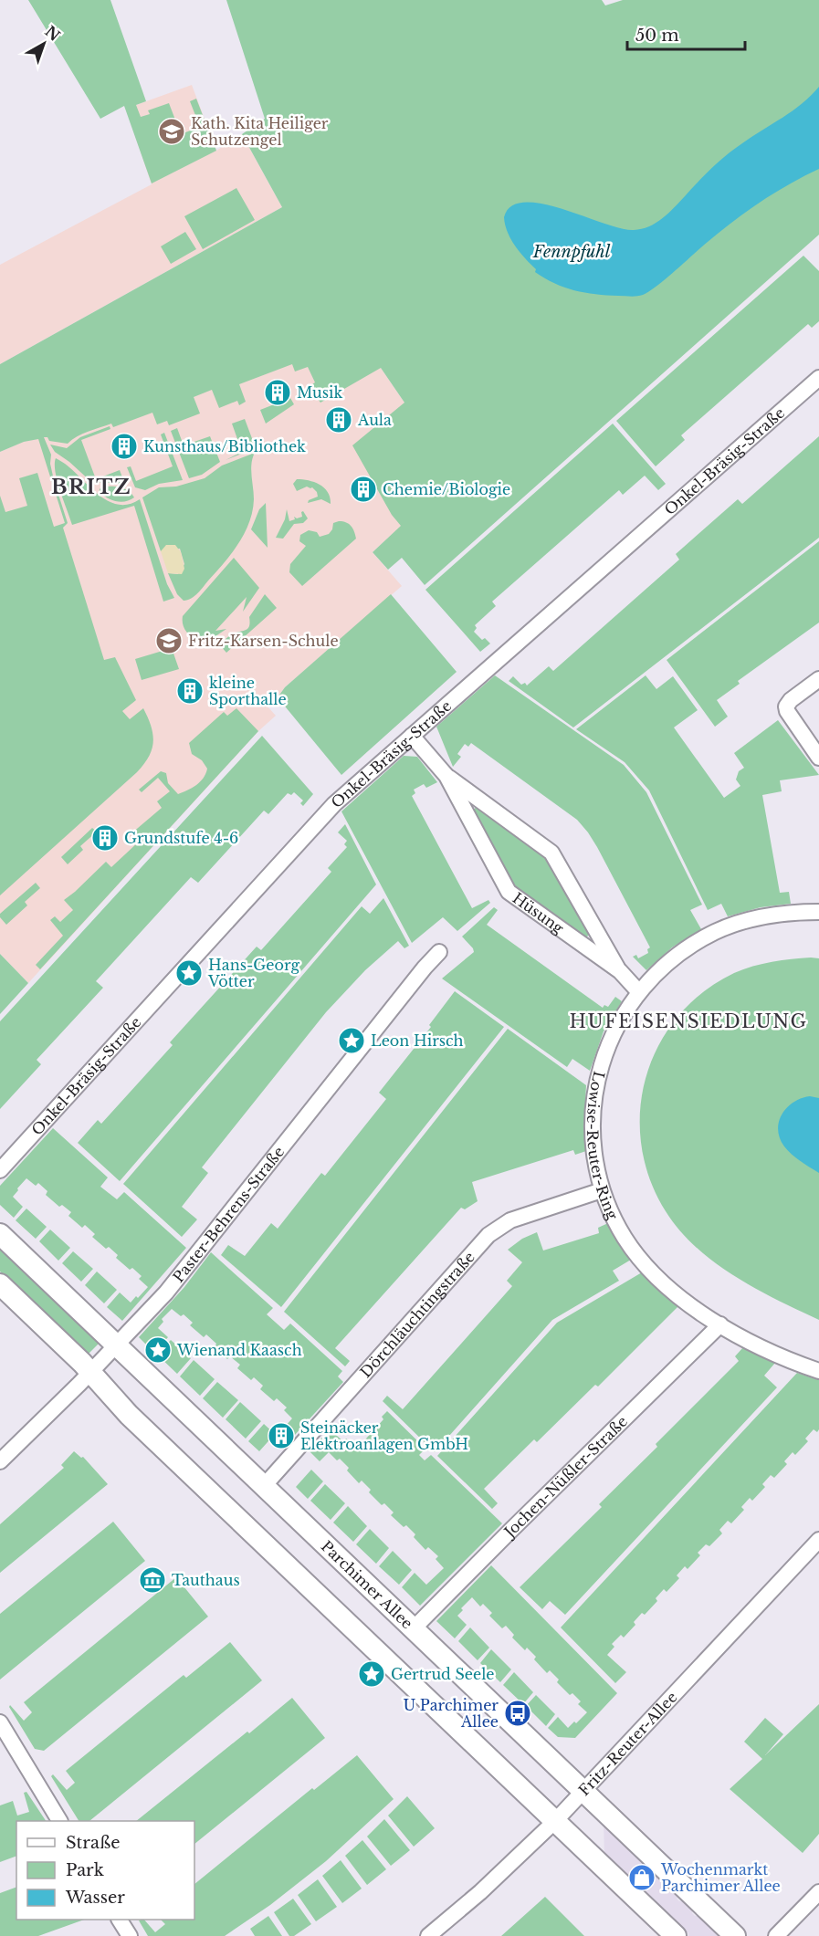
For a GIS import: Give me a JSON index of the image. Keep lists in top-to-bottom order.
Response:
{
  "streets": {
    "street": [
      "Onkel-Bräsig-Straße",
      "Hüsung",
      "Lowise-Reuter-Ring",
      "Paster-Behrens-Straße",
      "Dörchläuchtingstraße",
      "Jochen-Nüßler-Straße",
      "Parchimer Allee",
      "Fritz-Reuter-Allee"
    ]
  },
  "crossings": [
    ["Onkel-Bräsig-Straße", "Hüsung"],
    ["Hüsung", "Lowise-Reuter-Ring"],
    ["Lowise-Reuter-Ring", "Dörchläuchtingstraße"],
    ["Lowise-Reuter-Ring", "Jochen-Nüßler-Straße"],
    ["Paster-Behrens-Straße", "Parchimer Allee"],
    ["Dörchläuchtingstraße", "Parchimer Allee"],
    ["Jochen-Nüßler-Straße", "Parchimer Allee"],
    ["Parchimer Allee", "Fritz-Reuter-Allee"]
  ],
  "districts": ["BRITZ", "HUFEISENSIEDLUNG"],
  "water": ["Fennpfuhl"],
  "places": {
    "school or university": ["Kath. Kita Heiliger Schutzengel", "Fritz-Karsen-Schule"],
    "building": [
      "Musik",
      "Aula",
      "Kunsthaus/Bibliothek",
      "Chemie/Biologie",
      "kleine Sporthalle",
      "Grundstufe 4-6",
      "Steinäcker Elektroanlagen GmbH"
    ],
    "place": [
      "Hans-Georg Vötter",
      "Leon Hirsch",
      "Wienand Kaasch",
      "Gertrud Seele"
    ],
    "museum": ["Tauthaus"],
    "bus stop": ["U Parchimer Allee"],
    "shop": ["Wochenmarkt Parchimer Allee"]
  },
  "legend": ["Straße", "Park", "Wasser"],
  "scale_bar": "50 m",
  "north": "top right"
}
